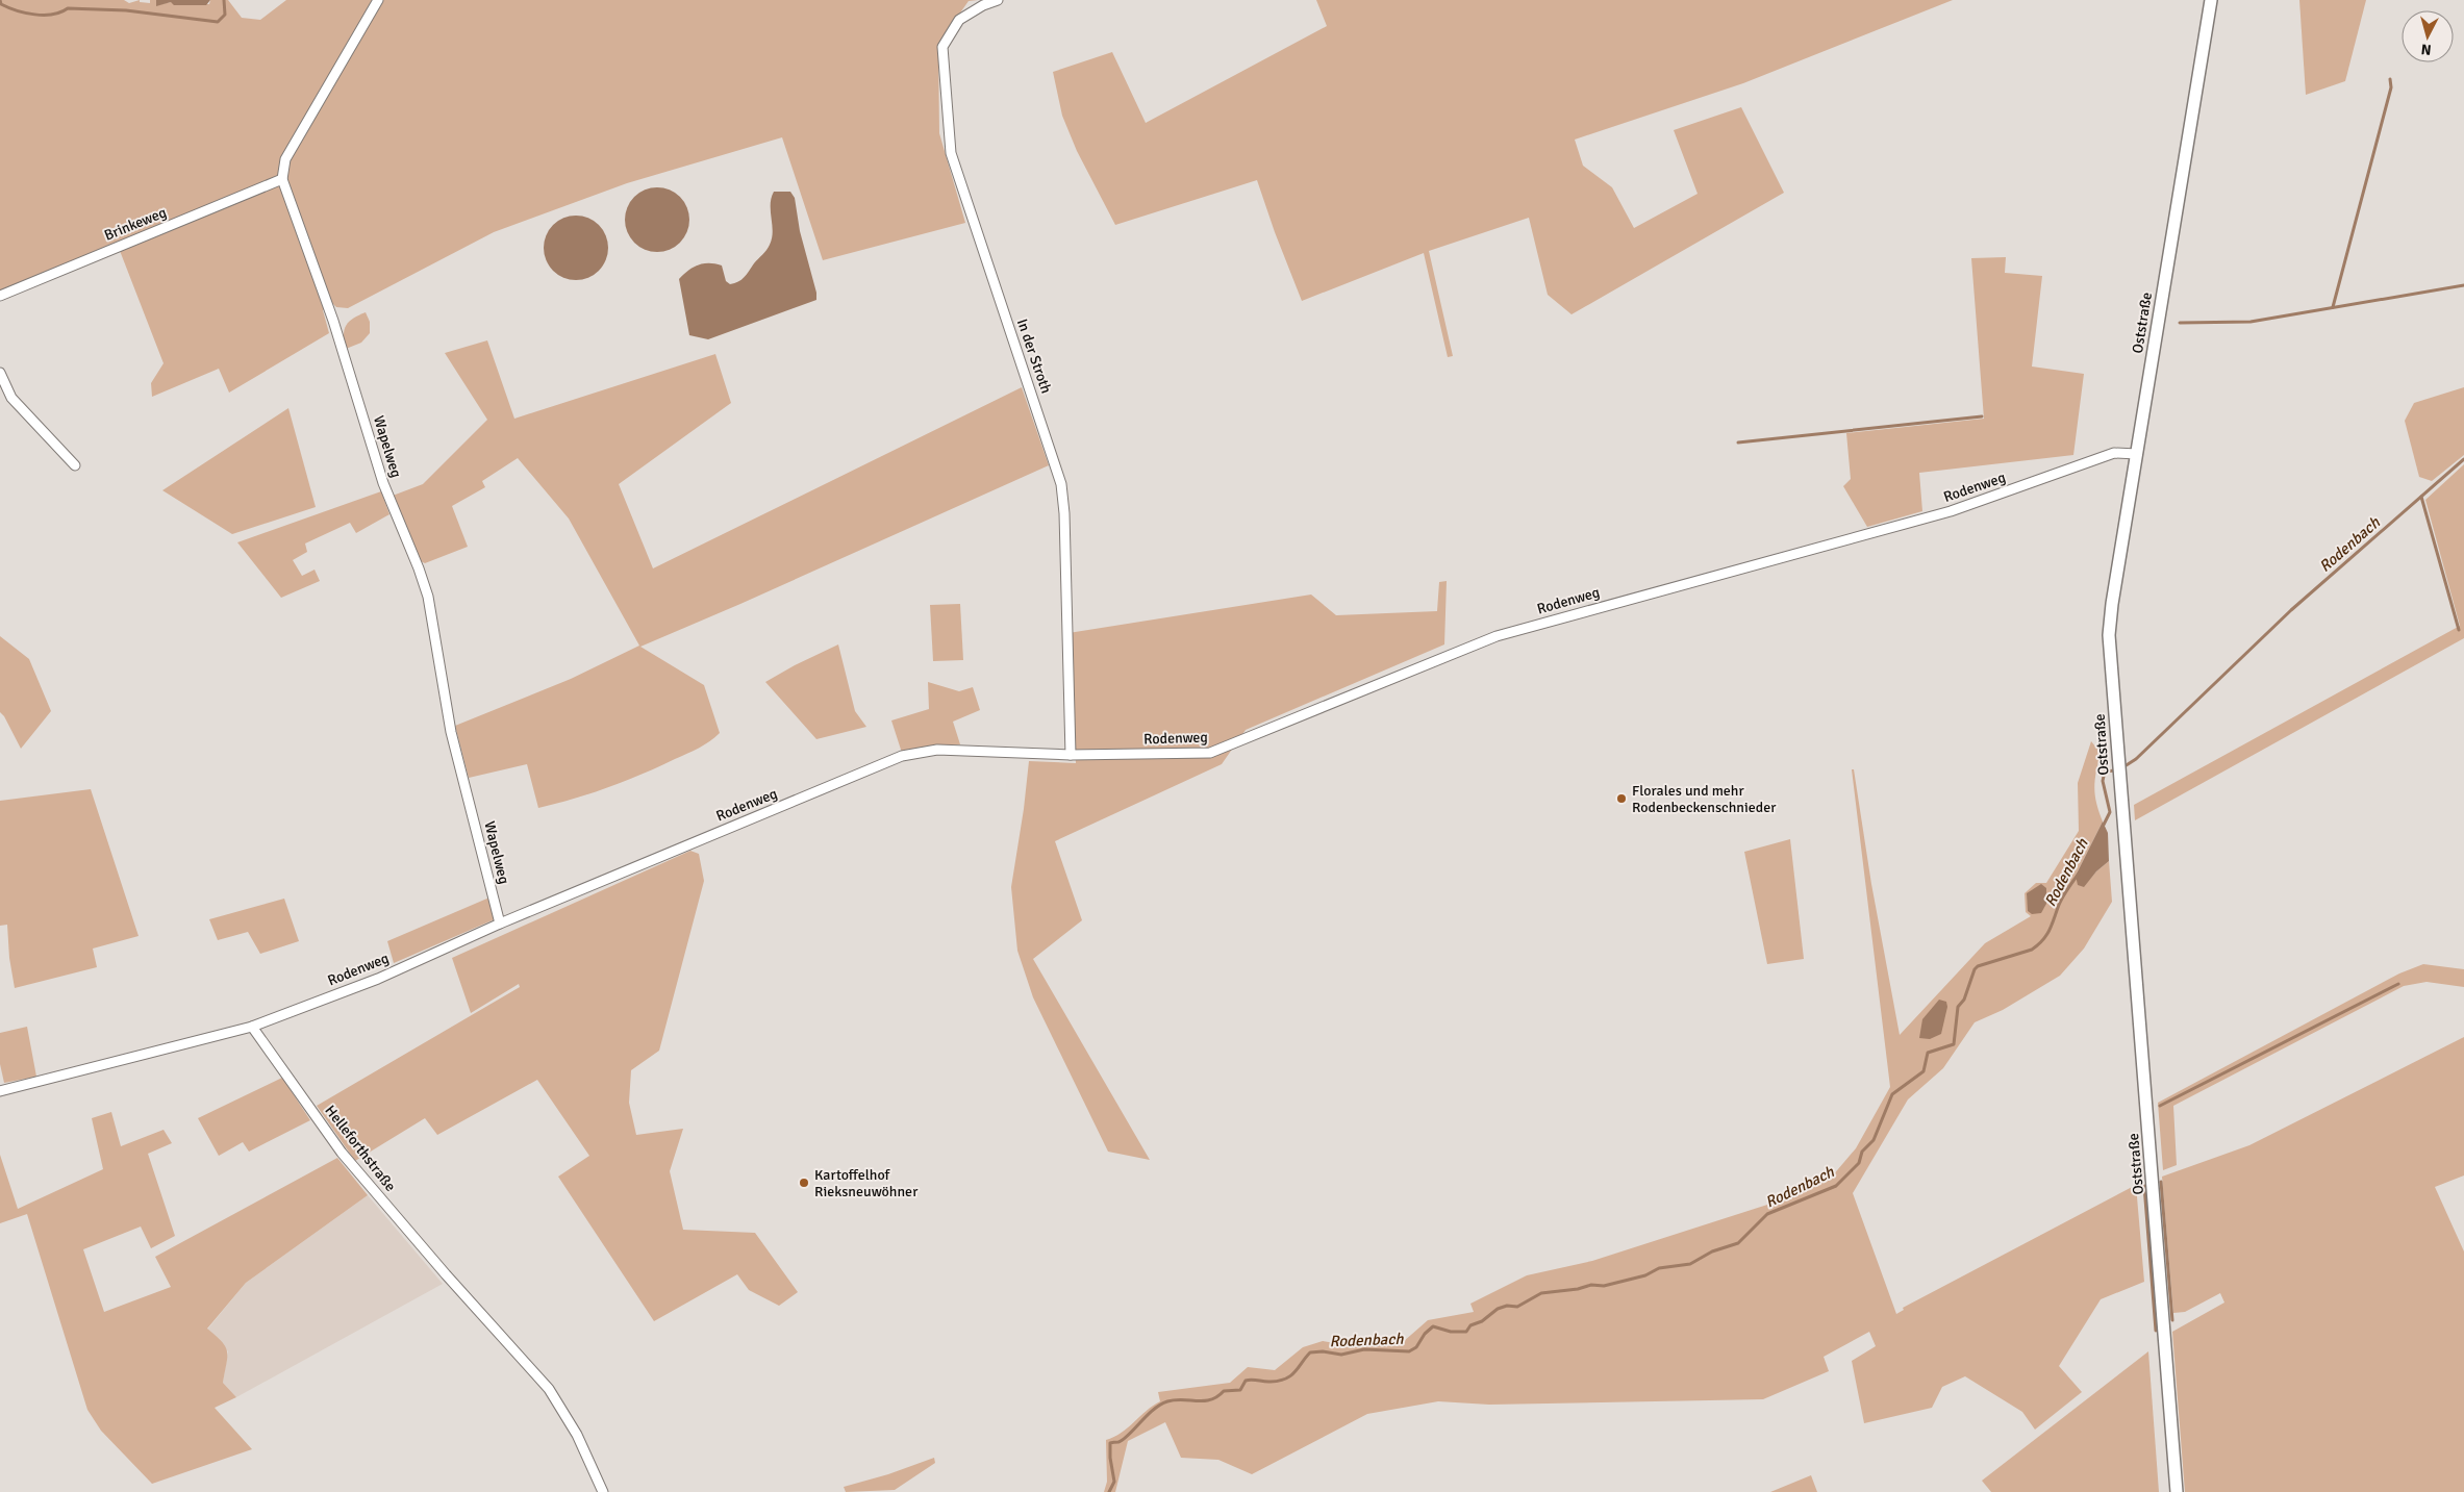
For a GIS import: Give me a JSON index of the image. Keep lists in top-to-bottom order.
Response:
{
  "streets": {
    "main road": ["Oststraße"],
    "street": [
      "Brinkeweg",
      "In der Stroth",
      "Wapelweg",
      "Rodenweg",
      "Helleforthstraße"
    ]
  },
  "crossings": [
    ["Brinkeweg", "Wapelweg"],
    ["Oststraße", "Rodenweg"],
    ["In der Stroth", "Rodenweg"],
    ["Wapelweg", "Rodenweg"],
    ["Rodenweg", "Helleforthstraße"]
  ],
  "water": ["Rodenbach"],
  "places": ["Florales und mehr Rodenbeckenschnieder", "Kartoffelhof Rieksneuwöhner"],
  "north": "bottom"
}
